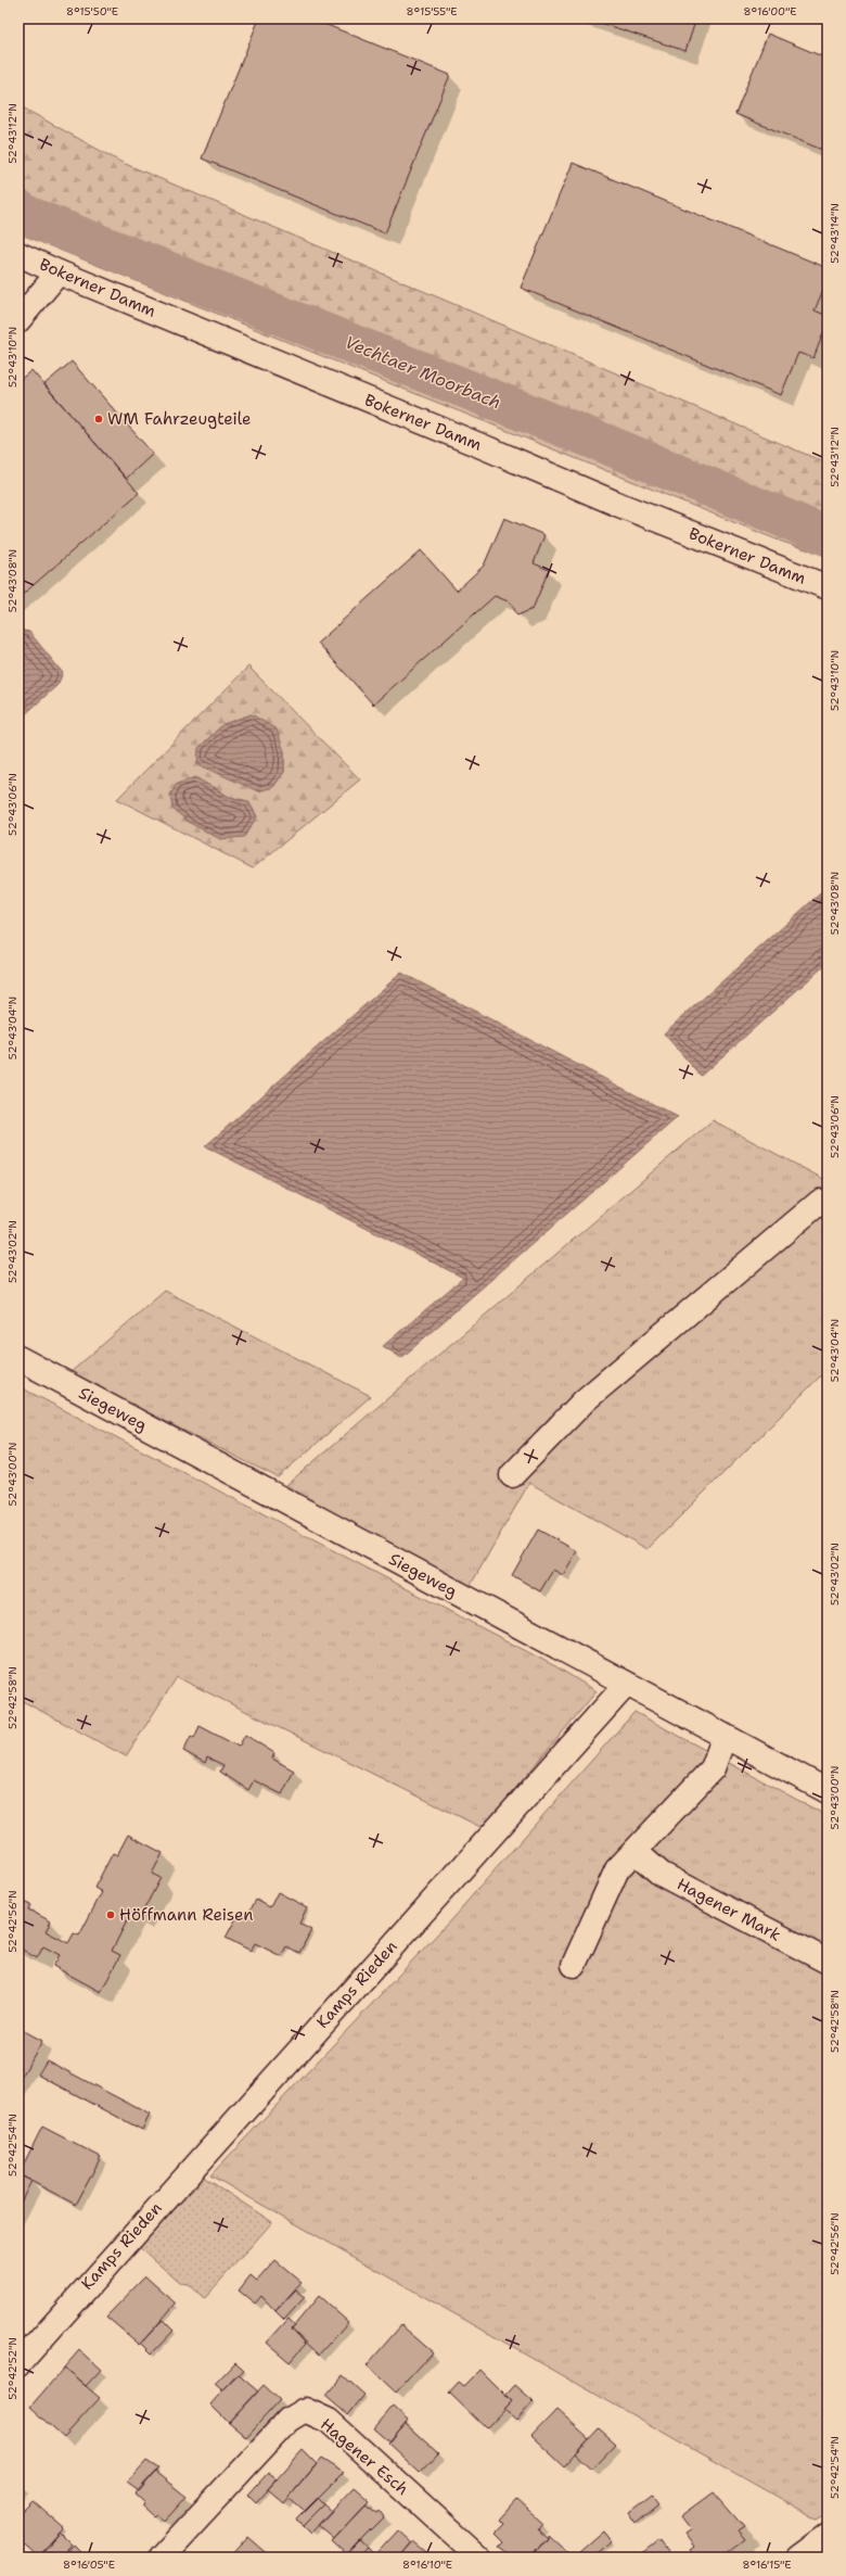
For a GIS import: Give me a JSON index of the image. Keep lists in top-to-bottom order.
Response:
{
  "streets": {
    "street": [
      "Bokerner Damm",
      "Siegeweg",
      "Hagener Mark",
      "Kamps Rieden",
      "Hagener Esch"
    ]
  },
  "crossings": [
    ["Siegeweg", "Kamps Rieden"]
  ],
  "water": ["Vechtaer Moorbach"],
  "places": ["WM Fahrzeugteile", "Höffmann Reisen"],
  "coordinates": [
    "8°15'50\"E",
    "8°15'55\"E",
    "8°16'00\"E",
    "52°43'12\"N",
    "52°43'14\"N",
    "52°43'10\"N",
    "52°43'08\"N",
    "52°43'06\"N",
    "52°43'04\"N",
    "52°43'02\"N",
    "52°43'00\"N",
    "52°42'58\"N",
    "52°42'56\"N",
    "52°42'54\"N",
    "52°42'52\"N",
    "8°16'05\"E",
    "8°16'10\"E",
    "8°16'15\"E"
  ]
}
